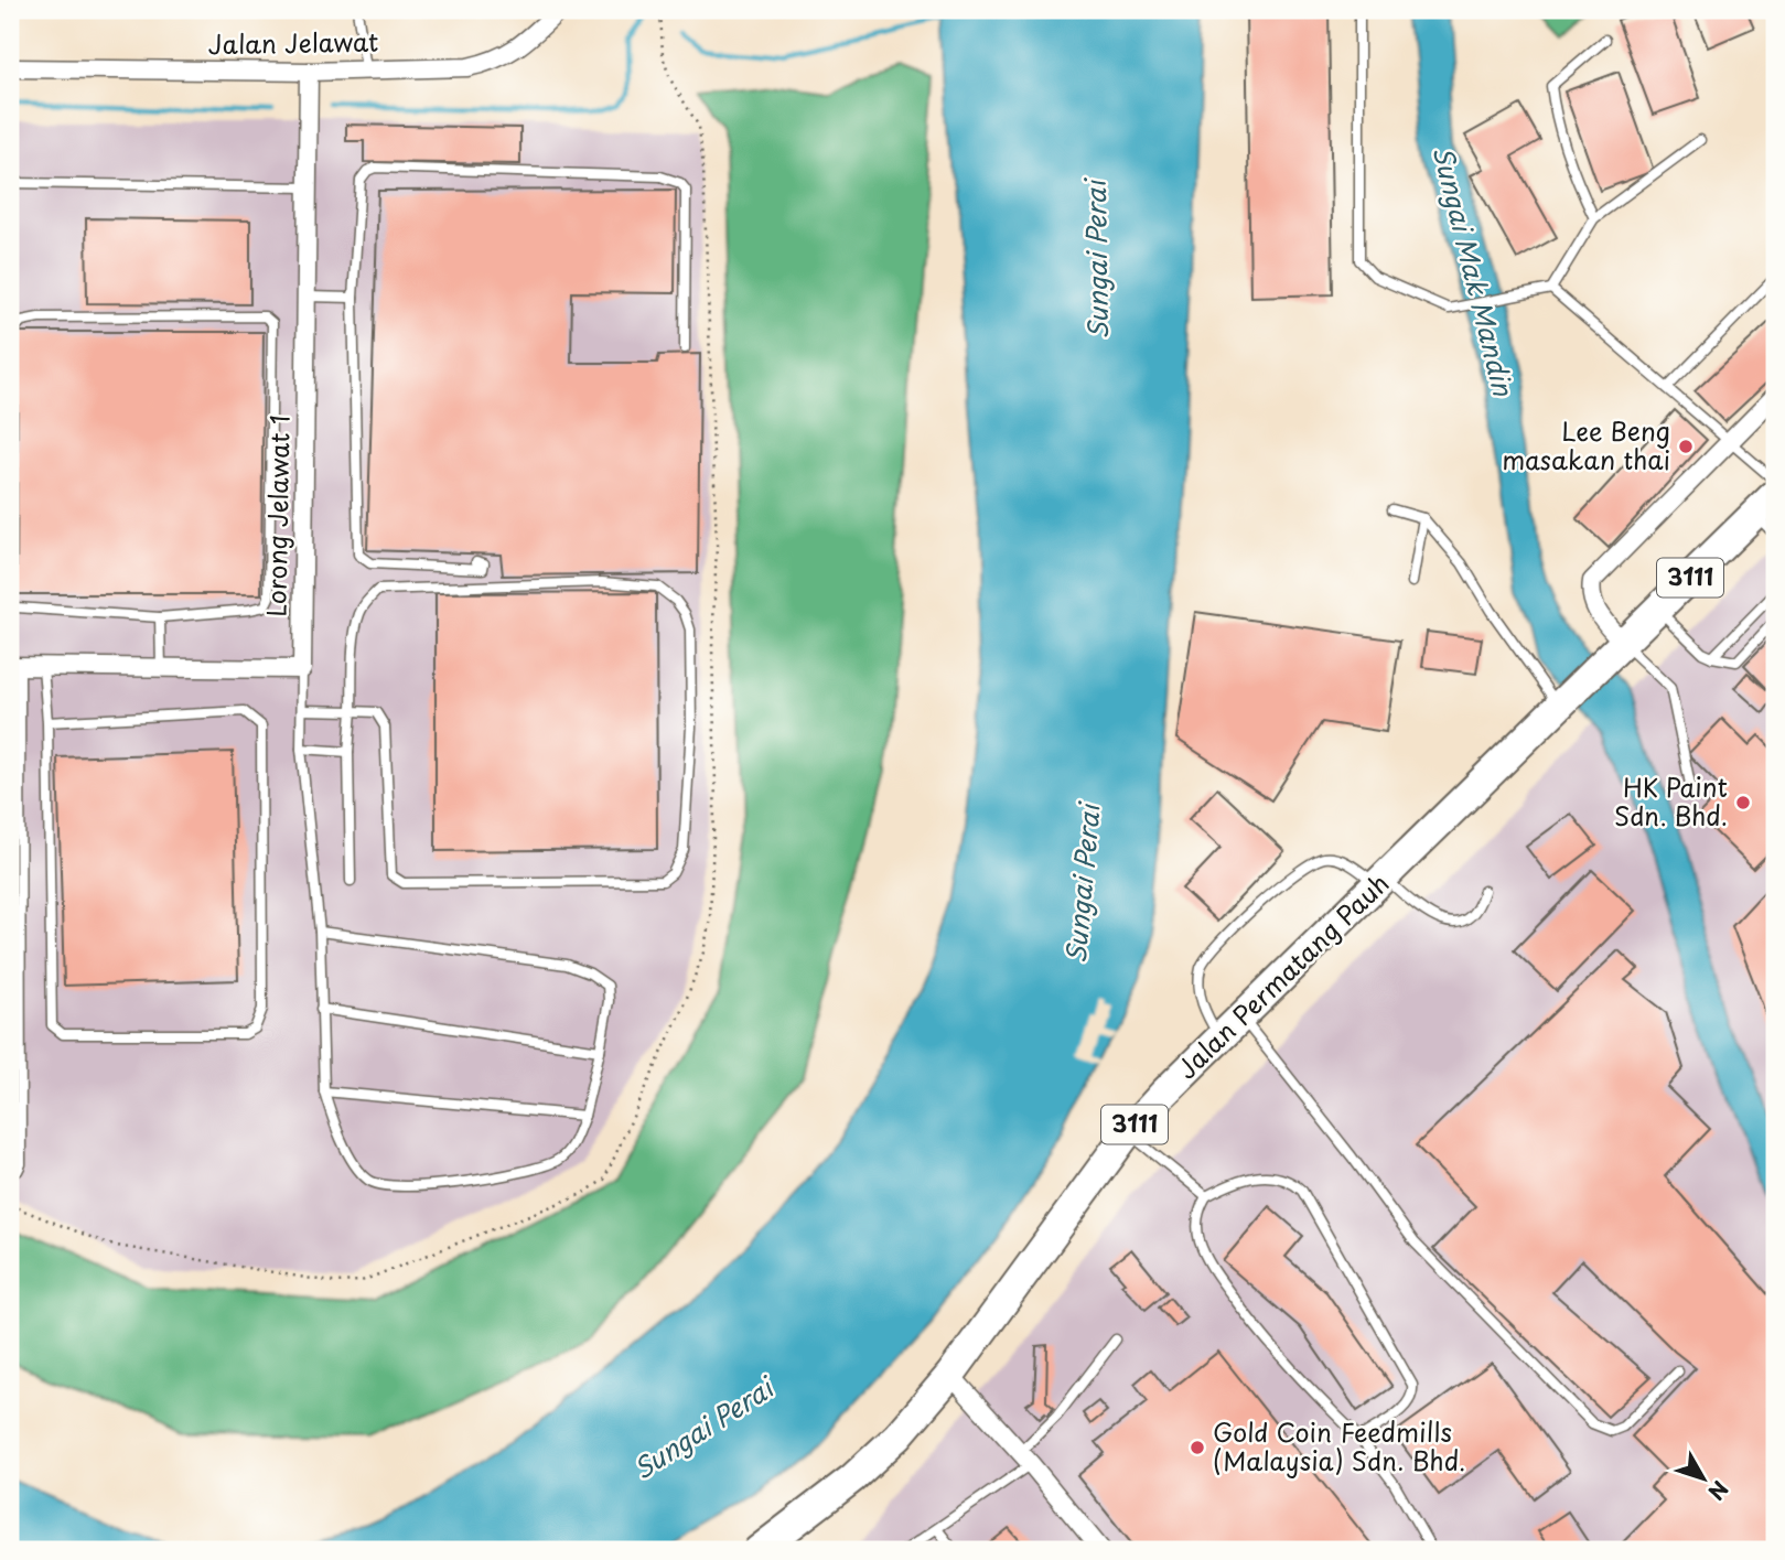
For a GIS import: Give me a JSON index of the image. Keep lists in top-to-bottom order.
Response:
{
  "streets": {
    "main road": ["3111", "Jalan Permatang Pauh"],
    "street": ["Jalan Jelawat", "Lorong Jelawat 1"]
  },
  "crossings": [
    ["Jalan Jelawat", "Lorong Jelawat 1"]
  ],
  "water": ["Sungai Perai", "Sungai Mak Mandin"],
  "places": ["Lee Beng masakan thai", "HK Paint Sdn. Bhd.", "Gold Coin Feedmills (Malaysia) Sdn. Bhd."],
  "north": "bottom right"
}
